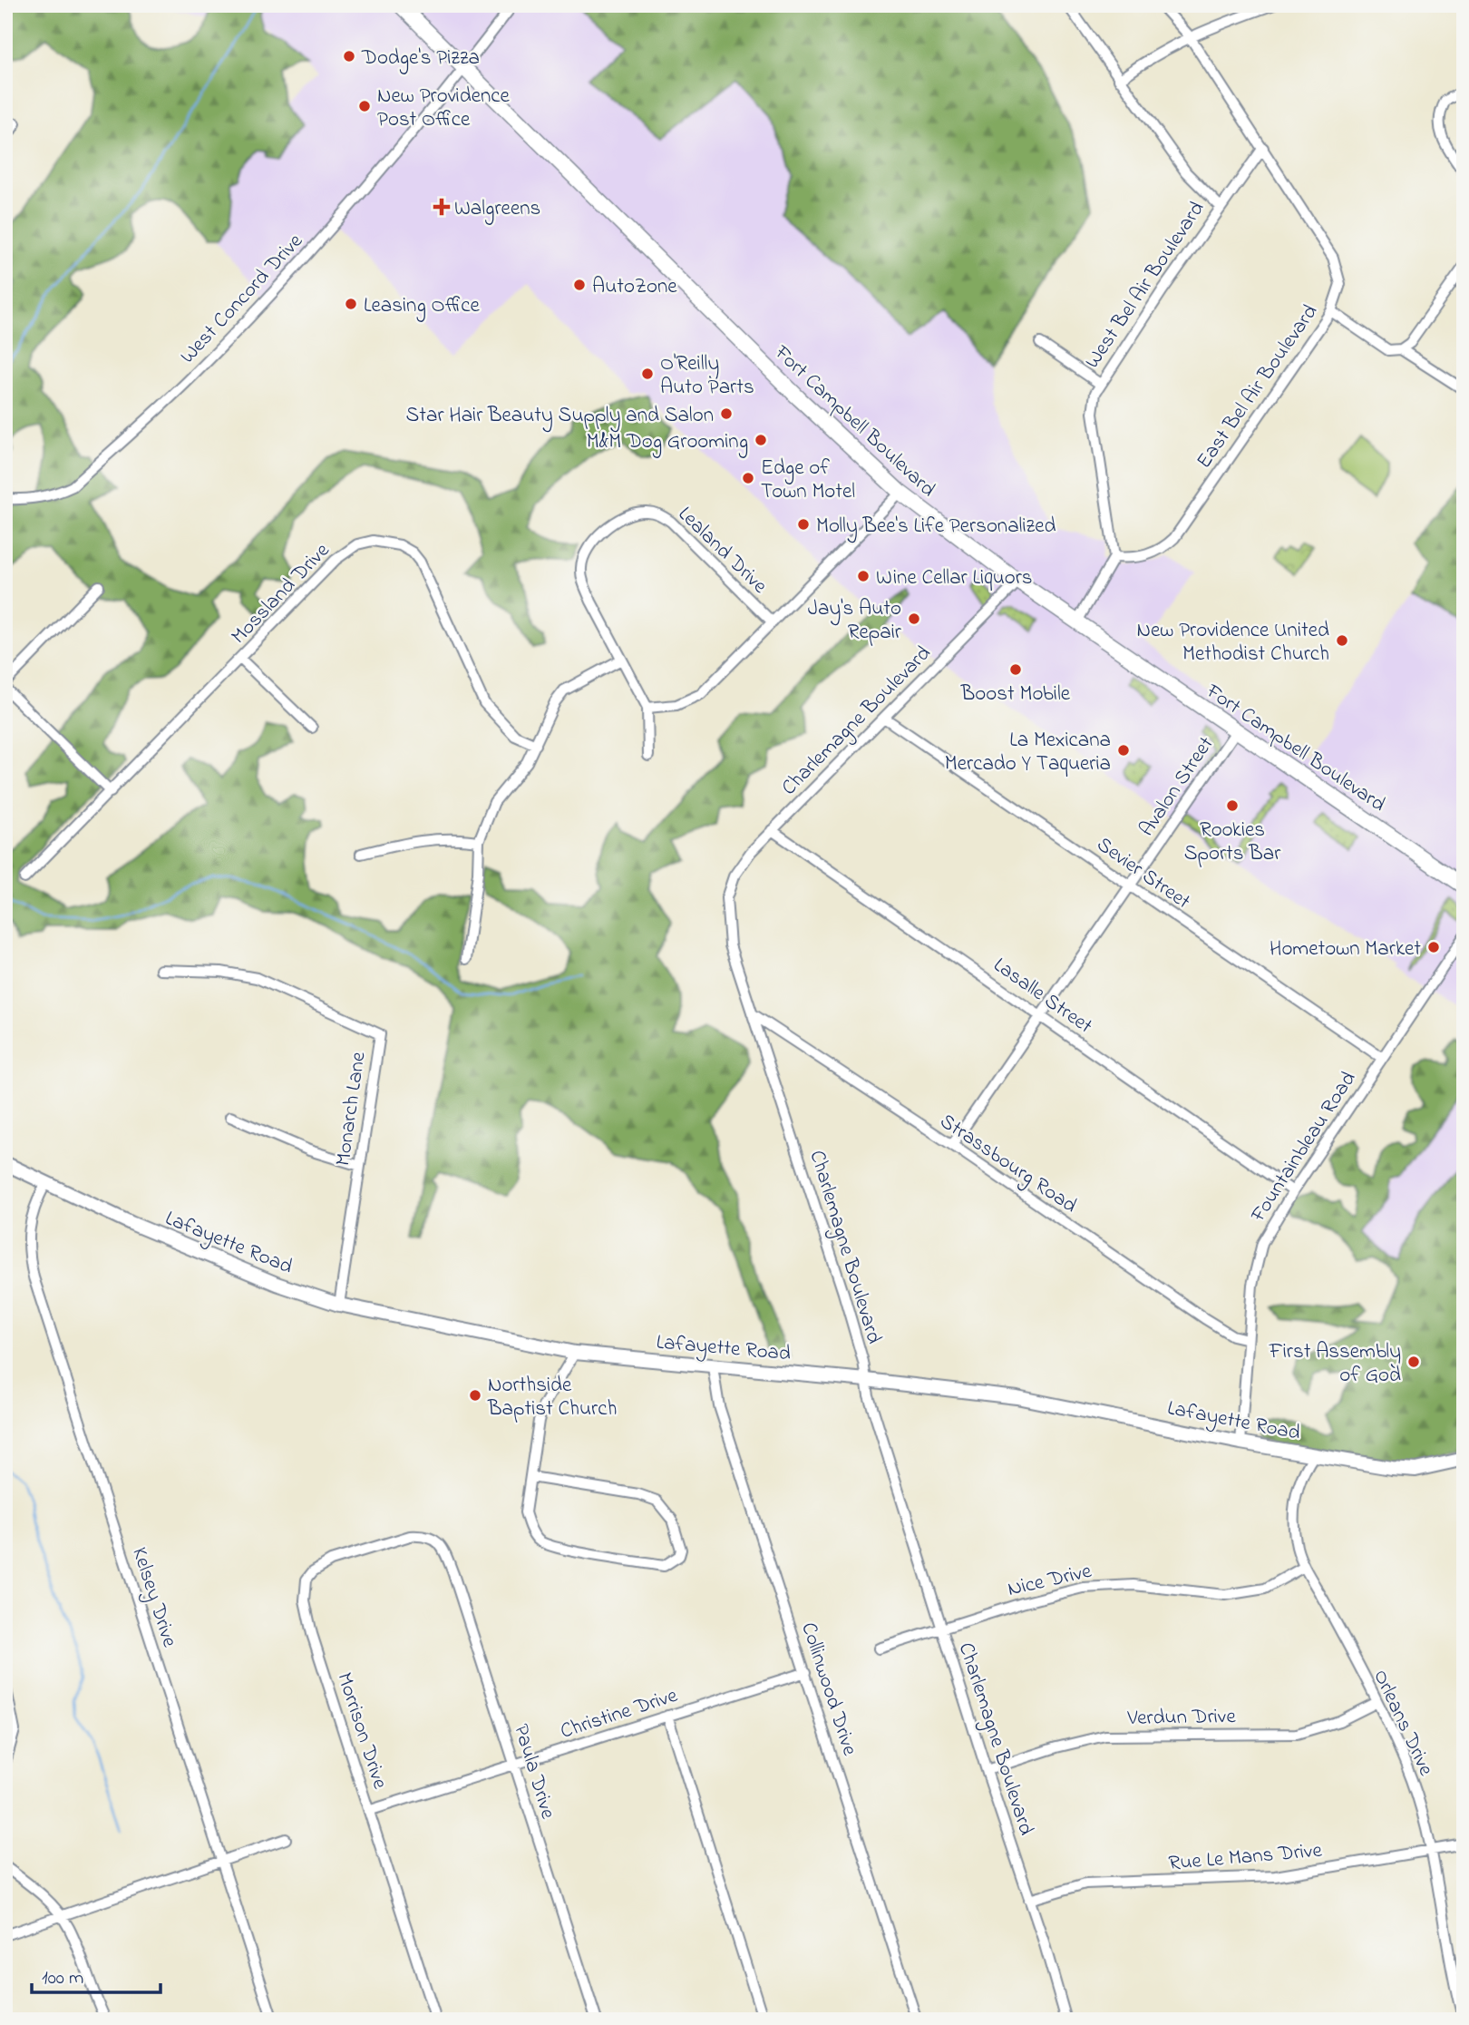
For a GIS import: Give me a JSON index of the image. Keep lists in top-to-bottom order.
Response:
{
  "streets": {
    "highway": ["Fort Campbell Boulevard"],
    "main road": ["Lafayette Road"],
    "street": [
      "West Bel Air Boulevard",
      "West Concord Drive",
      "East Bel Air Boulevard",
      "Lealand Drive",
      "Mossland Drive",
      "Charlemagne Boulevard",
      "Avalon Street",
      "Sevier Street",
      "Lasalle Street",
      "Monarch Lane",
      "Fountainbleau Road",
      "Strassbourg Road",
      "Nice Drive",
      "Kelsey Drive",
      "Collinwood Drive",
      "Christine Drive",
      "Verdun Drive",
      "Orleans Drive",
      "Morrison Drive",
      "Paula Drive",
      "Rue Le Mans Drive"
    ]
  },
  "crossings": [
    ["West Bel Air Boulevard", "East Bel Air Boulevard"],
    ["West Concord Drive", "Fort Campbell Boulevard"],
    ["Fort Campbell Boulevard", "Lealand Drive"],
    ["Fort Campbell Boulevard", "Charlemagne Boulevard"],
    ["Fort Campbell Boulevard", "Avalon Street"],
    ["Charlemagne Boulevard", "Sevier Street"],
    ["Charlemagne Boulevard", "Lasalle Street"],
    ["Charlemagne Boulevard", "Strassbourg Road"],
    ["Charlemagne Boulevard", "Lafayette Road"],
    ["Charlemagne Boulevard", "Nice Drive"],
    ["Charlemagne Boulevard", "Verdun Drive"],
    ["Charlemagne Boulevard", "Rue Le Mans Drive"],
    ["Avalon Street", "Sevier Street"],
    ["Avalon Street", "Lasalle Street"],
    ["Avalon Street", "Strassbourg Road"],
    ["Sevier Street", "Fountainbleau Road"],
    ["Lasalle Street", "Fountainbleau Road"],
    ["Monarch Lane", "Lafayette Road"],
    ["Fountainbleau Road", "Strassbourg Road"],
    ["Fountainbleau Road", "Lafayette Road"],
    ["Lafayette Road", "Kelsey Drive"],
    ["Lafayette Road", "Collinwood Drive"],
    ["Lafayette Road", "Orleans Drive"],
    ["Nice Drive", "Orleans Drive"],
    ["Collinwood Drive", "Christine Drive"],
    ["Christine Drive", "Morrison Drive"],
    ["Christine Drive", "Paula Drive"],
    ["Verdun Drive", "Orleans Drive"],
    ["Orleans Drive", "Rue Le Mans Drive"],
    ["Morrison Drive", "Paula Drive"]
  ],
  "places": {
    "other": [
      "Dodge's Pizza",
      "New Providence Post Office",
      "AutoZone",
      "Leasing Office",
      "O'Reilly Auto Parts",
      "Star Hair Beauty Supply and Salon",
      "M&M Dog Grooming",
      "Edge of Town Motel",
      "Molly Bee's Life Personalized",
      "Wine Cellar Liquors",
      "Jay's Auto Repair",
      "New Providence United Methodist Church",
      "Boost Mobile",
      "La Mexicana Mercado Y Taqueria",
      "Rookies Sports Bar",
      "Hometown Market",
      "First Assembly of God",
      "Northside Baptist Church"
    ],
    "health": ["Walgreens"]
  },
  "scale_bar": "100 m"
}
